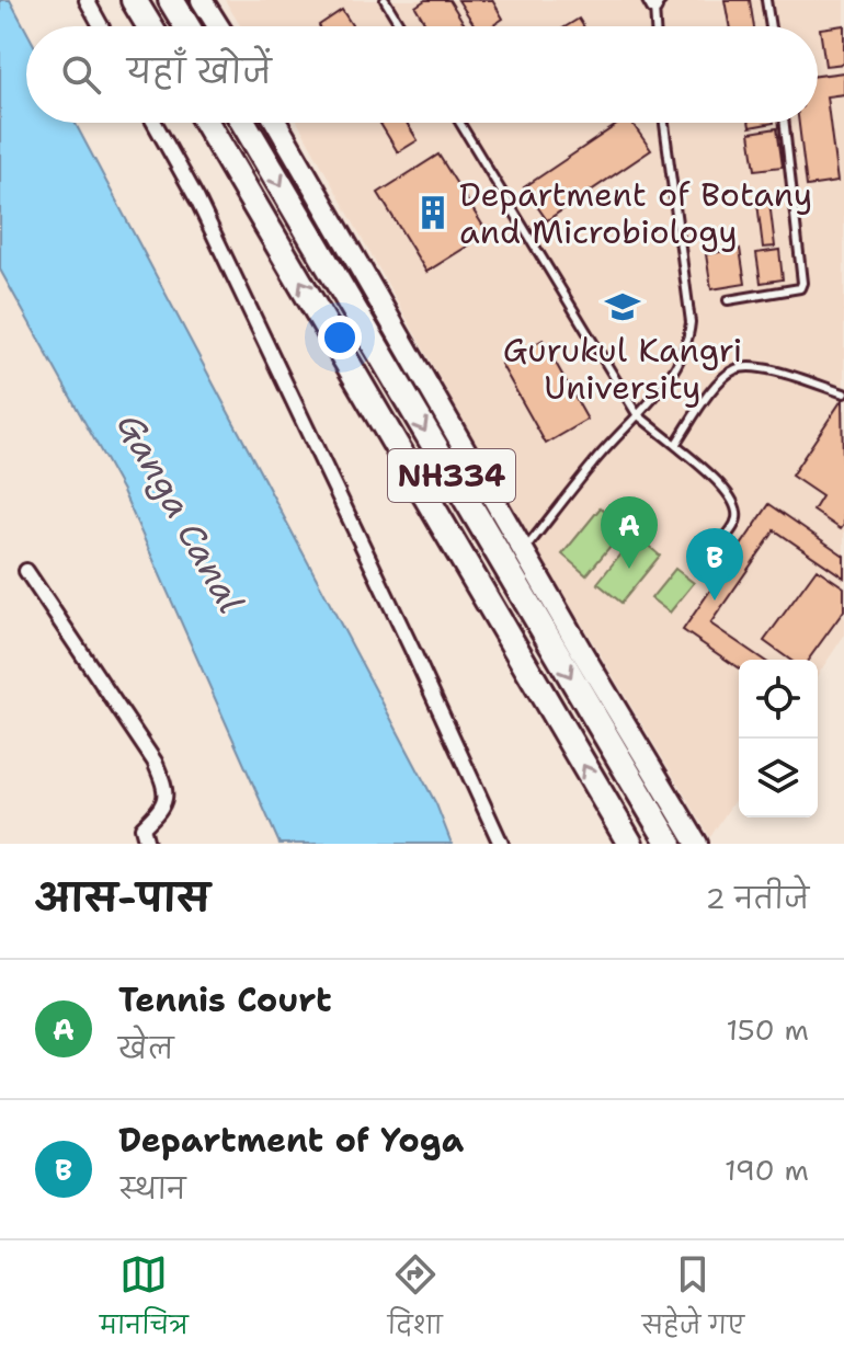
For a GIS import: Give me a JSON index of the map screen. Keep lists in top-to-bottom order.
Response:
{
  "streets": {
    "highway": ["NH334"]
  },
  "water": ["Ganga Canal"],
  "places": {
    "building": ["Department of Botany and Microbiology"],
    "school or university": ["Gurukul Kangri University"]
  },
  "page": {
    "search": "यहाँ खोजें",
    "pins": ["A", "B"],
    "heading": ["आस-पास", "2 नतीजे"],
    "list": [
      {
        "mark": "A",
        "name": "Tennis Court",
        "note": "खेल",
        "value": "150 m"
      },
      {
        "mark": "B",
        "name": "Department of Yoga",
        "note": "स्थान",
        "value": "190 m"
      }
    ],
    "nav": ["मानचित्र", "दिशा", "सहेजे गए"]
  }
}
